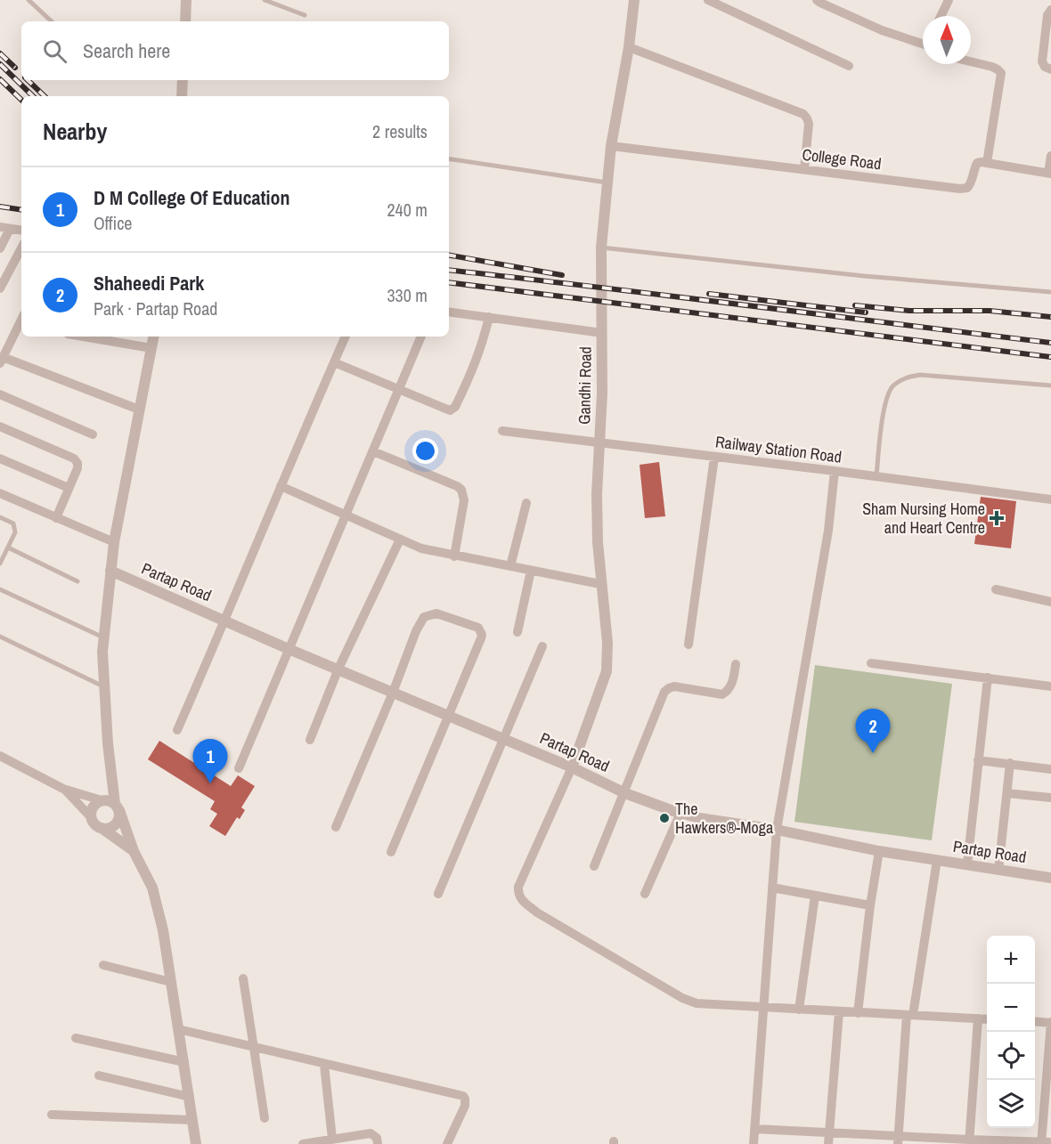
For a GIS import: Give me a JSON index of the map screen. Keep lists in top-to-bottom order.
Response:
{
  "streets": {
    "street": [
      "College Road",
      "Gandhi Road",
      "Railway Station Road",
      "Partap Road"
    ]
  },
  "crossings": [
    ["College Road", "Gandhi Road"],
    ["Gandhi Road", "Railway Station Road"],
    ["Gandhi Road", "Partap Road"]
  ],
  "places": {
    "health": ["Sham Nursing Home and Heart Centre"],
    "other": ["The Hawkers®-Moga"]
  },
  "north": "top",
  "page": {
    "search": "Search here",
    "heading": ["Nearby", "2 results"],
    "list": [
      {
        "mark": "1",
        "name": "D M College Of Education",
        "note": "Office",
        "value": "240 m"
      },
      {
        "mark": "2",
        "name": "Shaheedi Park",
        "note": "Park · Partap Road",
        "value": "330 m"
      }
    ],
    "pins": ["2", "1"],
    "map_buttons": ["+", "−"]
  }
}
